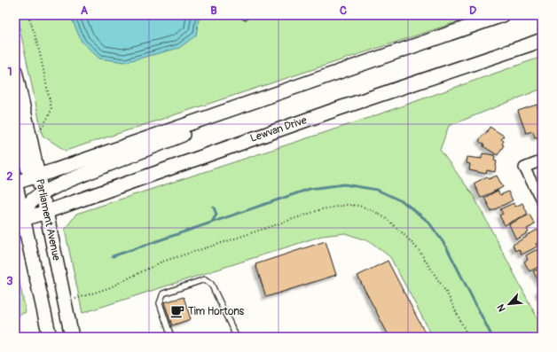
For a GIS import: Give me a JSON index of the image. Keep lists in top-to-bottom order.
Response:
{
  "streets": {
    "main road": ["Lewvan Drive", "Parliament Avenue"]
  },
  "crossings": [
    ["Lewvan Drive", "Parliament Avenue"]
  ],
  "places": {
    "cafe": ["Tim Hortons"]
  },
  "north": "bottom left",
  "grid": {
    "columns": [
      "A",
      "B",
      "C",
      "D"
    ],
    "rows": ["1", "2", "3"]
  }
}
